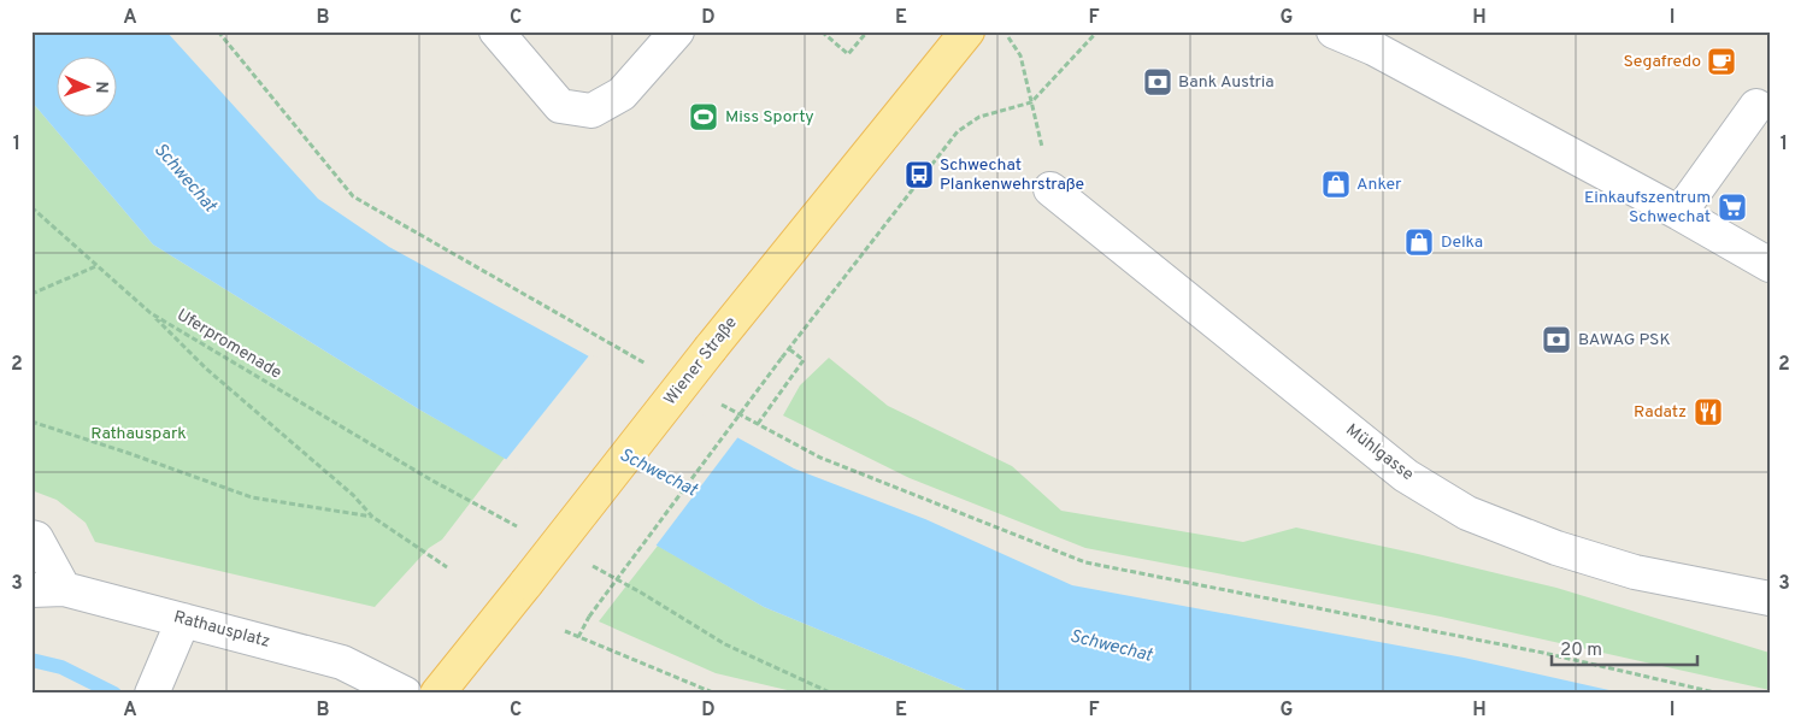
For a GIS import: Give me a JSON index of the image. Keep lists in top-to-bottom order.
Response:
{
  "streets": {
    "main road": ["Wiener Straße"],
    "street": ["Mühlgasse", "Rathausplatz"],
    "path": ["Uferpromenade"]
  },
  "water": ["Schwechat"],
  "parks": ["Rathauspark"],
  "places": {
    "cafe": ["Segafredo"],
    "bank": ["Bank Austria", "BAWAG PSK"],
    "sports": ["Miss Sporty"],
    "bus stop": ["Schwechat Plankenwehrstraße"],
    "shop": ["Anker", "Delka"],
    "supermarket": ["Einkaufszentrum Schwechat"],
    "restaurant": ["Radatz"]
  },
  "scale_bar": "20 m",
  "north": "right",
  "grid": {
    "columns": [
      "A",
      "B",
      "C",
      "D",
      "E",
      "F",
      "G",
      "H",
      "I"
    ],
    "rows": ["1", "2", "3"]
  }
}
